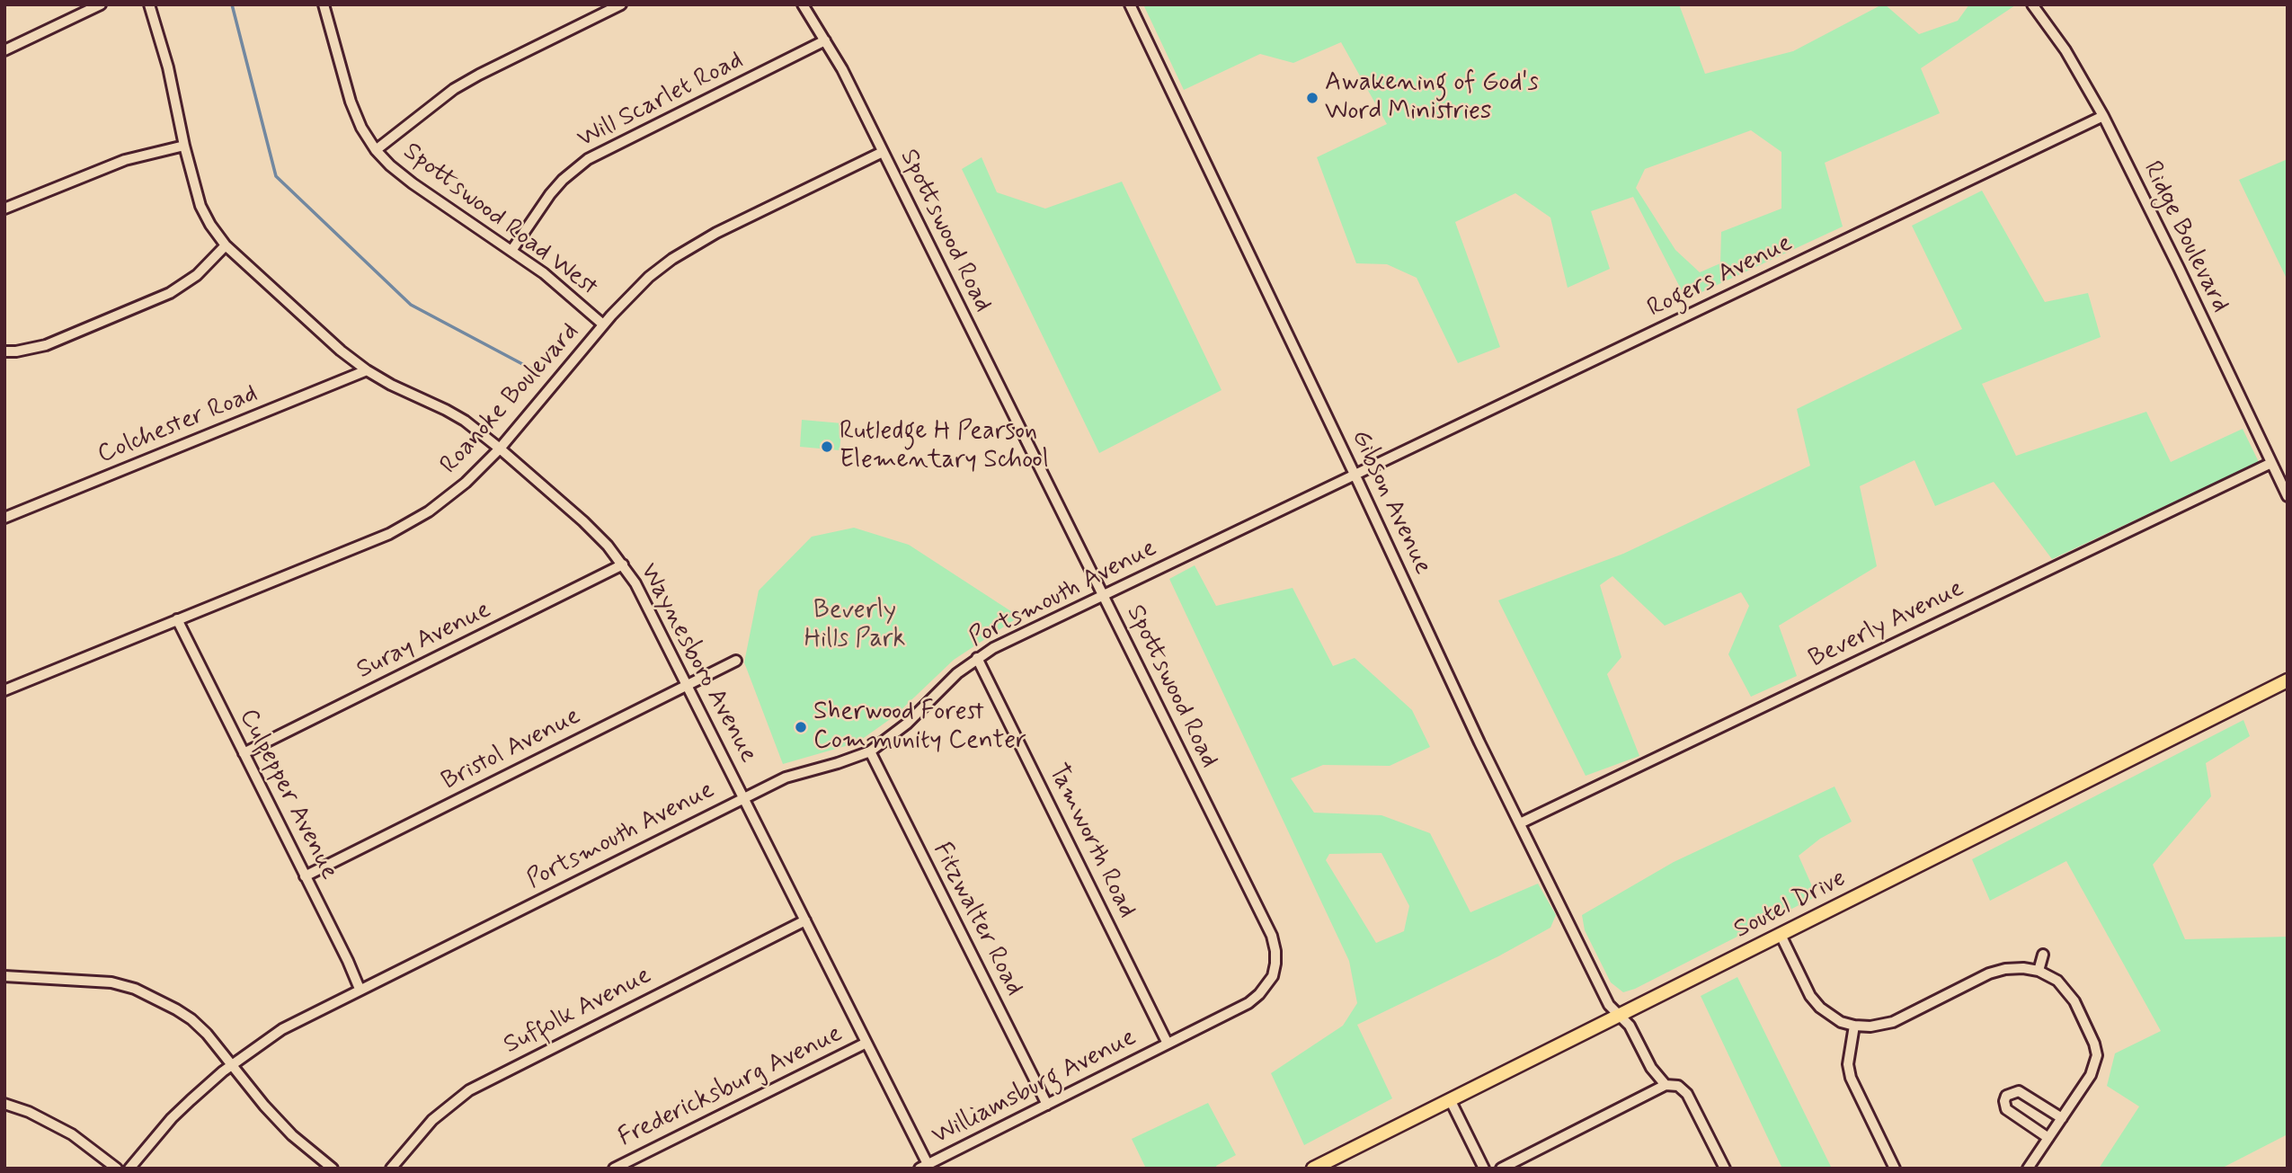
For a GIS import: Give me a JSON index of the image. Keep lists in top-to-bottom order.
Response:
{
  "streets": {
    "main road": ["Soutel Drive"],
    "street": [
      "Will Scarlet Road",
      "Spottswood Road West",
      "Spottswood Road",
      "Ridge Boulevard",
      "Rogers Avenue",
      "Roanoke Boulevard",
      "Colchester Road",
      "Gibson Avenue",
      "Portsmouth Avenue",
      "Beverly Avenue",
      "Suray Avenue",
      "Waynesboro Avenue",
      "Bristol Avenue",
      "Culpepper Avenue",
      "Tamworth Road",
      "Fitzwalter Road",
      "Suffolk Avenue",
      "Fredericksburg Avenue",
      "Williamsburg Avenue"
    ]
  },
  "crossings": [
    ["Will Scarlet Road", "Spottswood Road West"],
    ["Will Scarlet Road", "Spottswood Road"],
    ["Spottswood Road West", "Roanoke Boulevard"],
    ["Spottswood Road", "Roanoke Boulevard"],
    ["Spottswood Road", "Portsmouth Avenue"],
    ["Spottswood Road", "Tamworth Road"],
    ["Spottswood Road", "Williamsburg Avenue"],
    ["Ridge Boulevard", "Rogers Avenue"],
    ["Ridge Boulevard", "Beverly Avenue"],
    ["Rogers Avenue", "Gibson Avenue"],
    ["Rogers Avenue", "Portsmouth Avenue"],
    ["Roanoke Boulevard", "Waynesboro Avenue"],
    ["Roanoke Boulevard", "Culpepper Avenue"],
    ["Colchester Road", "Waynesboro Avenue"],
    ["Gibson Avenue", "Portsmouth Avenue"],
    ["Gibson Avenue", "Beverly Avenue"],
    ["Gibson Avenue", "Soutel Drive"],
    ["Portsmouth Avenue", "Waynesboro Avenue"],
    ["Portsmouth Avenue", "Culpepper Avenue"],
    ["Portsmouth Avenue", "Tamworth Road"],
    ["Portsmouth Avenue", "Fitzwalter Road"],
    ["Suray Avenue", "Waynesboro Avenue"],
    ["Suray Avenue", "Culpepper Avenue"],
    ["Waynesboro Avenue", "Bristol Avenue"],
    ["Waynesboro Avenue", "Suffolk Avenue"],
    ["Waynesboro Avenue", "Fredericksburg Avenue"],
    ["Waynesboro Avenue", "Williamsburg Avenue"],
    ["Bristol Avenue", "Culpepper Avenue"],
    ["Tamworth Road", "Williamsburg Avenue"],
    ["Fitzwalter Road", "Williamsburg Avenue"]
  ],
  "parks": ["Beverly Hills Park"],
  "places": ["Awakening of God's Word Ministries", "Rutledge H Pearson Elementary School", "Sherwood Forest Community Center"]
}
